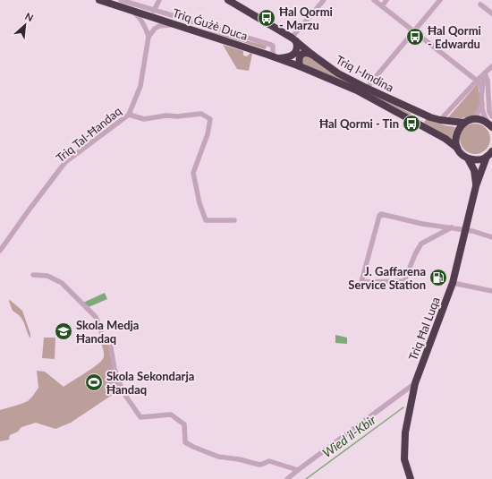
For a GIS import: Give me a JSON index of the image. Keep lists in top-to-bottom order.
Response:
{
  "streets": {
    "highway": ["Triq Ġużè Duca", "Triq l-Imdina", "Triq Ħal Luqa"],
    "street": ["Triq Tal-Ħandaq"]
  },
  "crossings": [
    ["Triq Ġużè Duca", "Triq Ħal Luqa"]
  ],
  "water": ["Wied il-Kbir"],
  "places": {
    "bus stop": ["Ħal Qormi - Marzu", "Ħal Qormi - Edwardu", "Ħal Qormi - Tin"],
    "fuel station": ["J. Gaffarena Service Station"],
    "school or university": ["Skola Medja Ħandaq"],
    "sports": ["Skola Sekondarja Ħandaq"]
  },
  "north": "top right"
}
